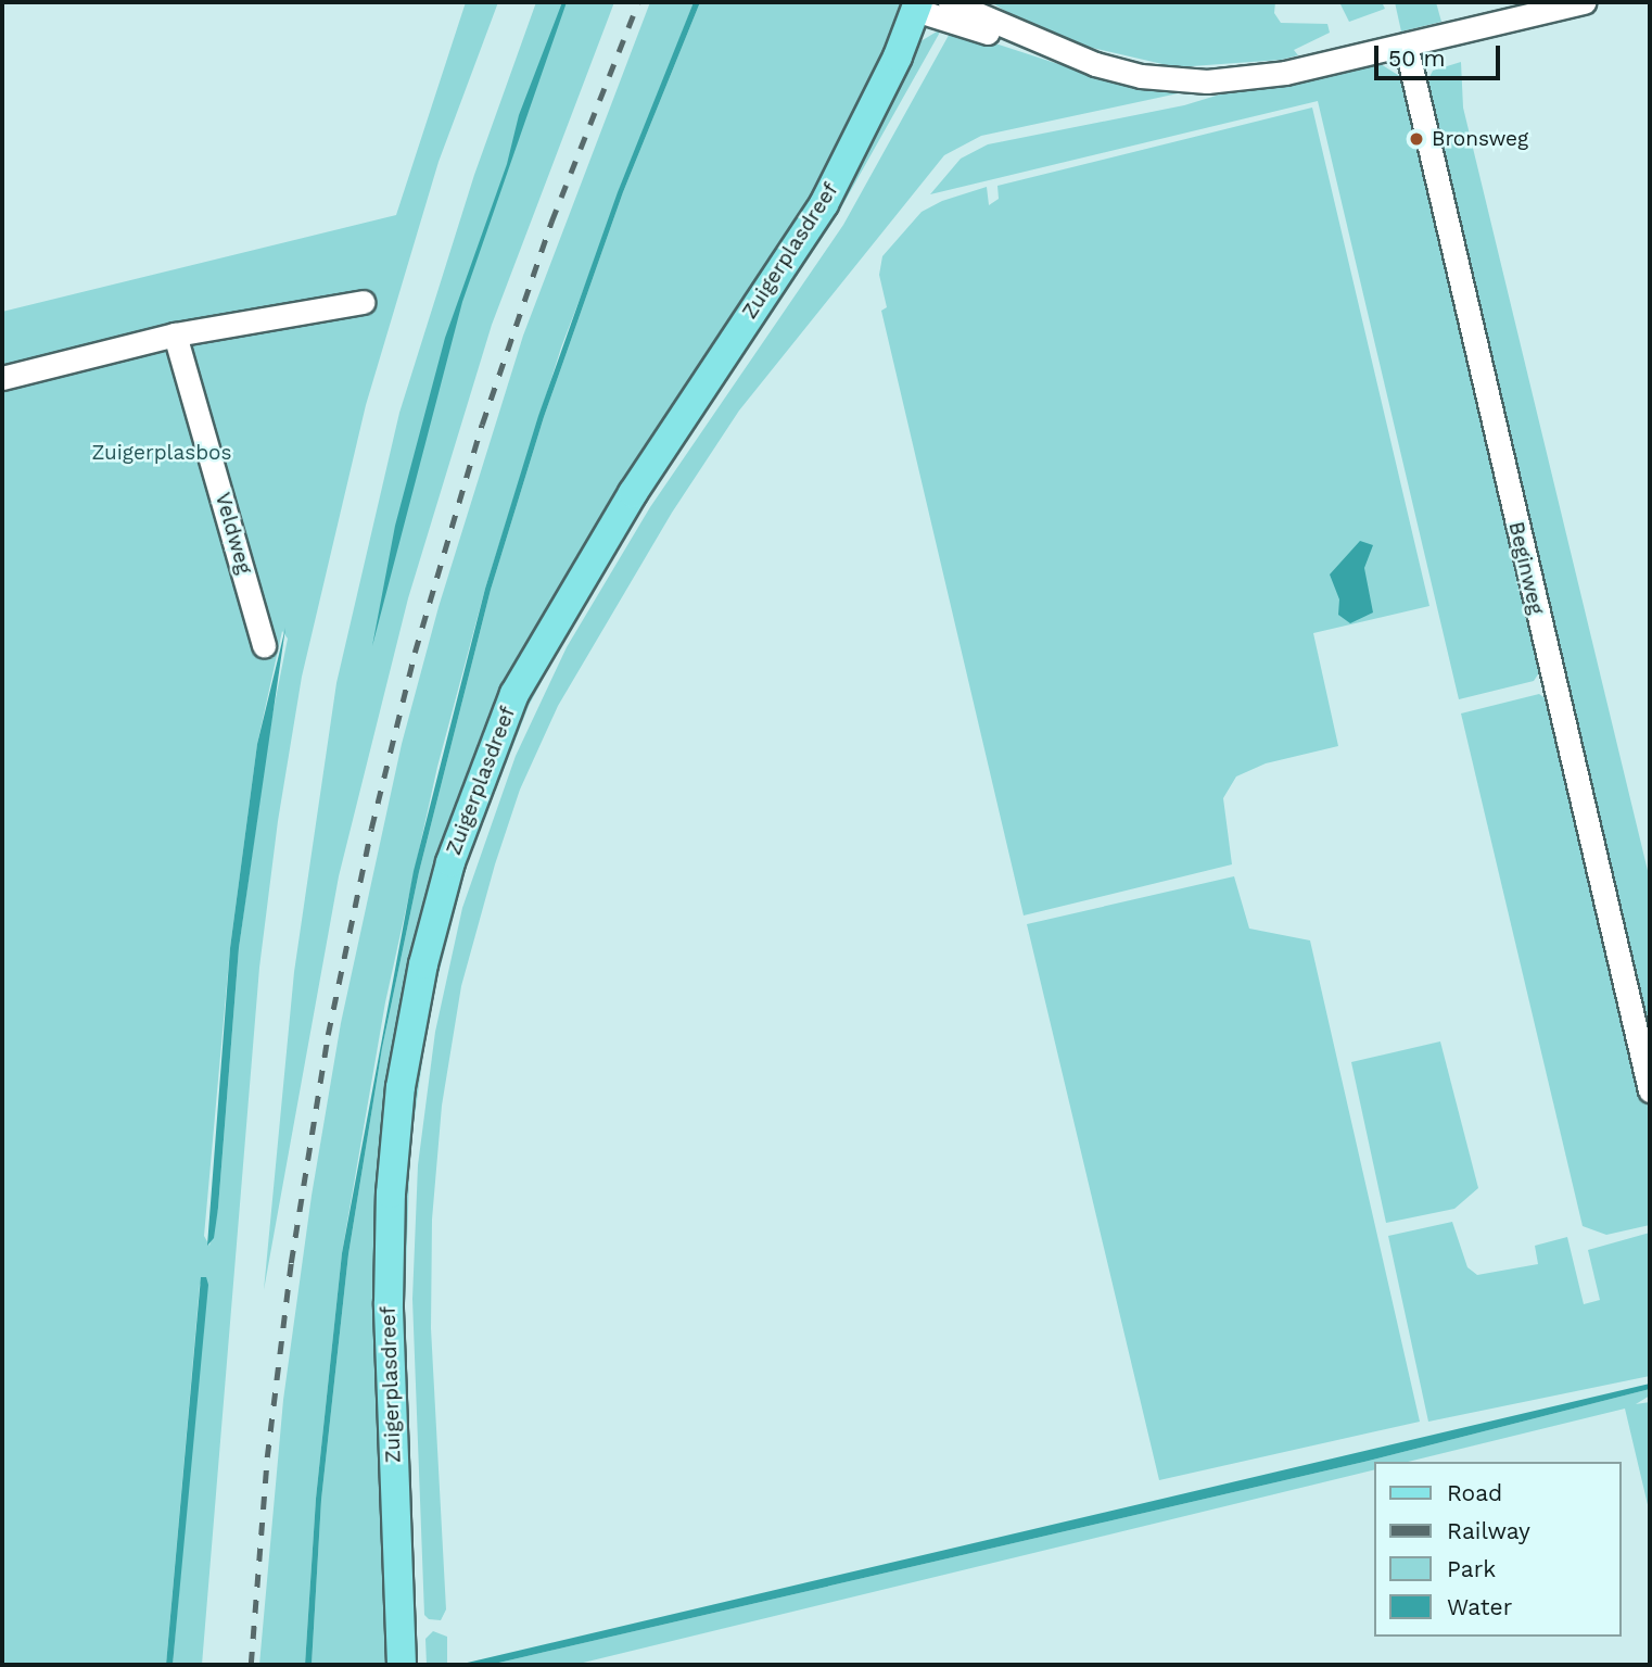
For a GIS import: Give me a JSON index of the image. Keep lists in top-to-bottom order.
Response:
{
  "streets": {
    "main road": ["Zuigerplasdreef"],
    "street": ["Veldweg", "Beginweg"]
  },
  "parks": ["Zuigerplasbos"],
  "places": ["Bronsweg"],
  "legend": [
    "Road",
    "Railway",
    "Park",
    "Water"
  ],
  "scale_bar": "50 m"
}
